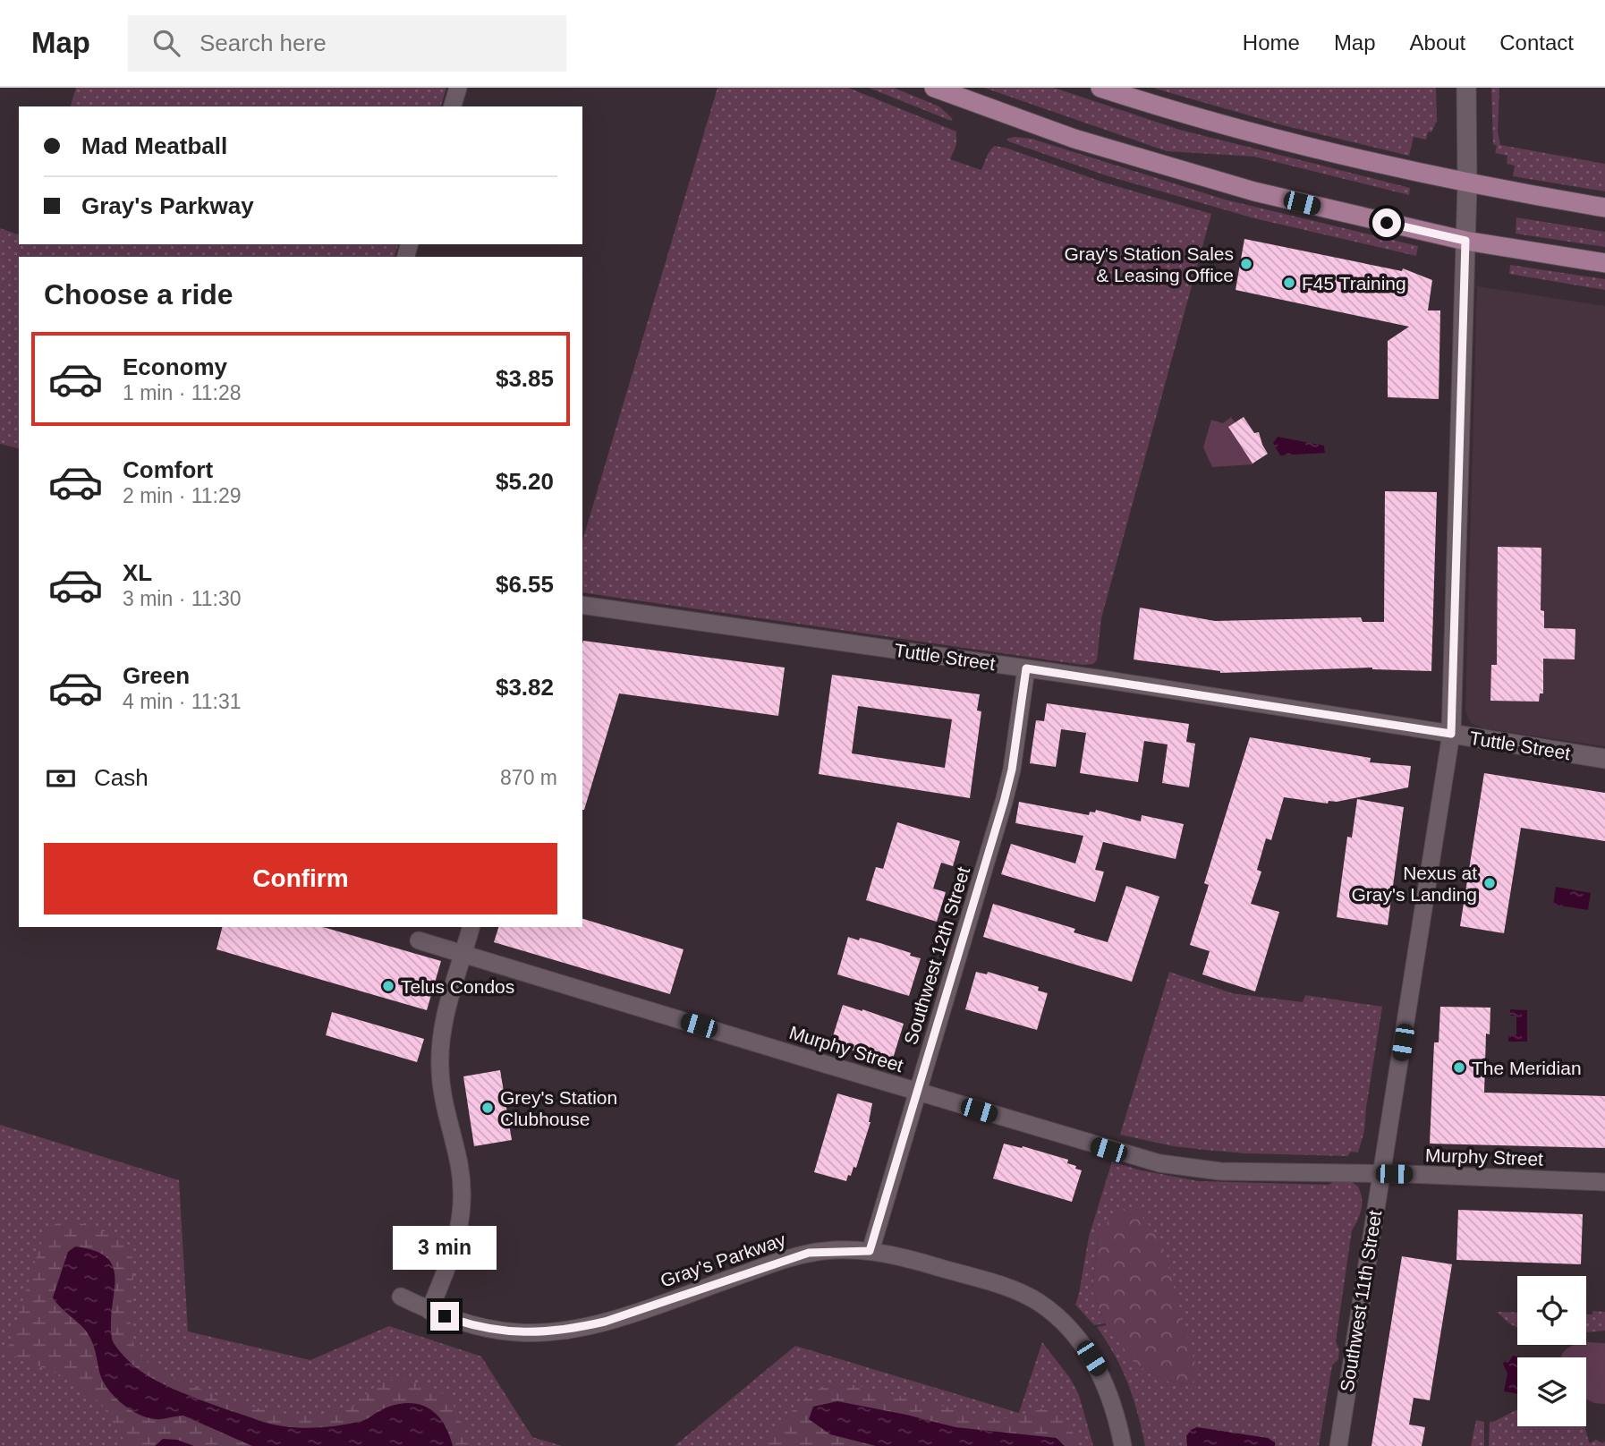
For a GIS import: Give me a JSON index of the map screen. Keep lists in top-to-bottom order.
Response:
{
  "streets": {
    "street": [
      "Tuttle Street",
      "Southwest 12th Street",
      "Murphy Street",
      "Gray's Parkway",
      "Southwest 11th Street"
    ]
  },
  "crossings": [
    ["Tuttle Street", "Southwest 12th Street"],
    ["Tuttle Street", "Southwest 11th Street"],
    ["Southwest 12th Street", "Murphy Street"],
    ["Southwest 12th Street", "Gray's Parkway"],
    ["Murphy Street", "Southwest 11th Street"]
  ],
  "places": [
    "Gray's Station Sales & Leasing Office",
    "F45 Training",
    "Nexus at Gray's Landing",
    "Telus Condos",
    "The Meridian",
    "Grey's Station Clubhouse"
  ],
  "page": {
    "header": "Map",
    "search": "Search here",
    "nav": [
      "Home",
      "Map",
      "About",
      "Contact"
    ],
    "banner": ["Mad Meatball", "Gray's Parkway"],
    "heading": "Choose a ride",
    "list": [
      {
        "name": "Economy",
        "note": "1 min · 11:28",
        "value": "$3.85"
      },
      {
        "name": "Comfort",
        "note": "2 min · 11:29",
        "value": "$5.20"
      },
      {
        "name": "XL",
        "note": "3 min · 11:30",
        "value": "$6.55"
      },
      {
        "name": "Green",
        "note": "4 min · 11:31",
        "value": "$3.82"
      }
    ],
    "pay": ["Cash", "870 m"],
    "buttons": "Confirm",
    "bubble": "3 min"
  }
}
